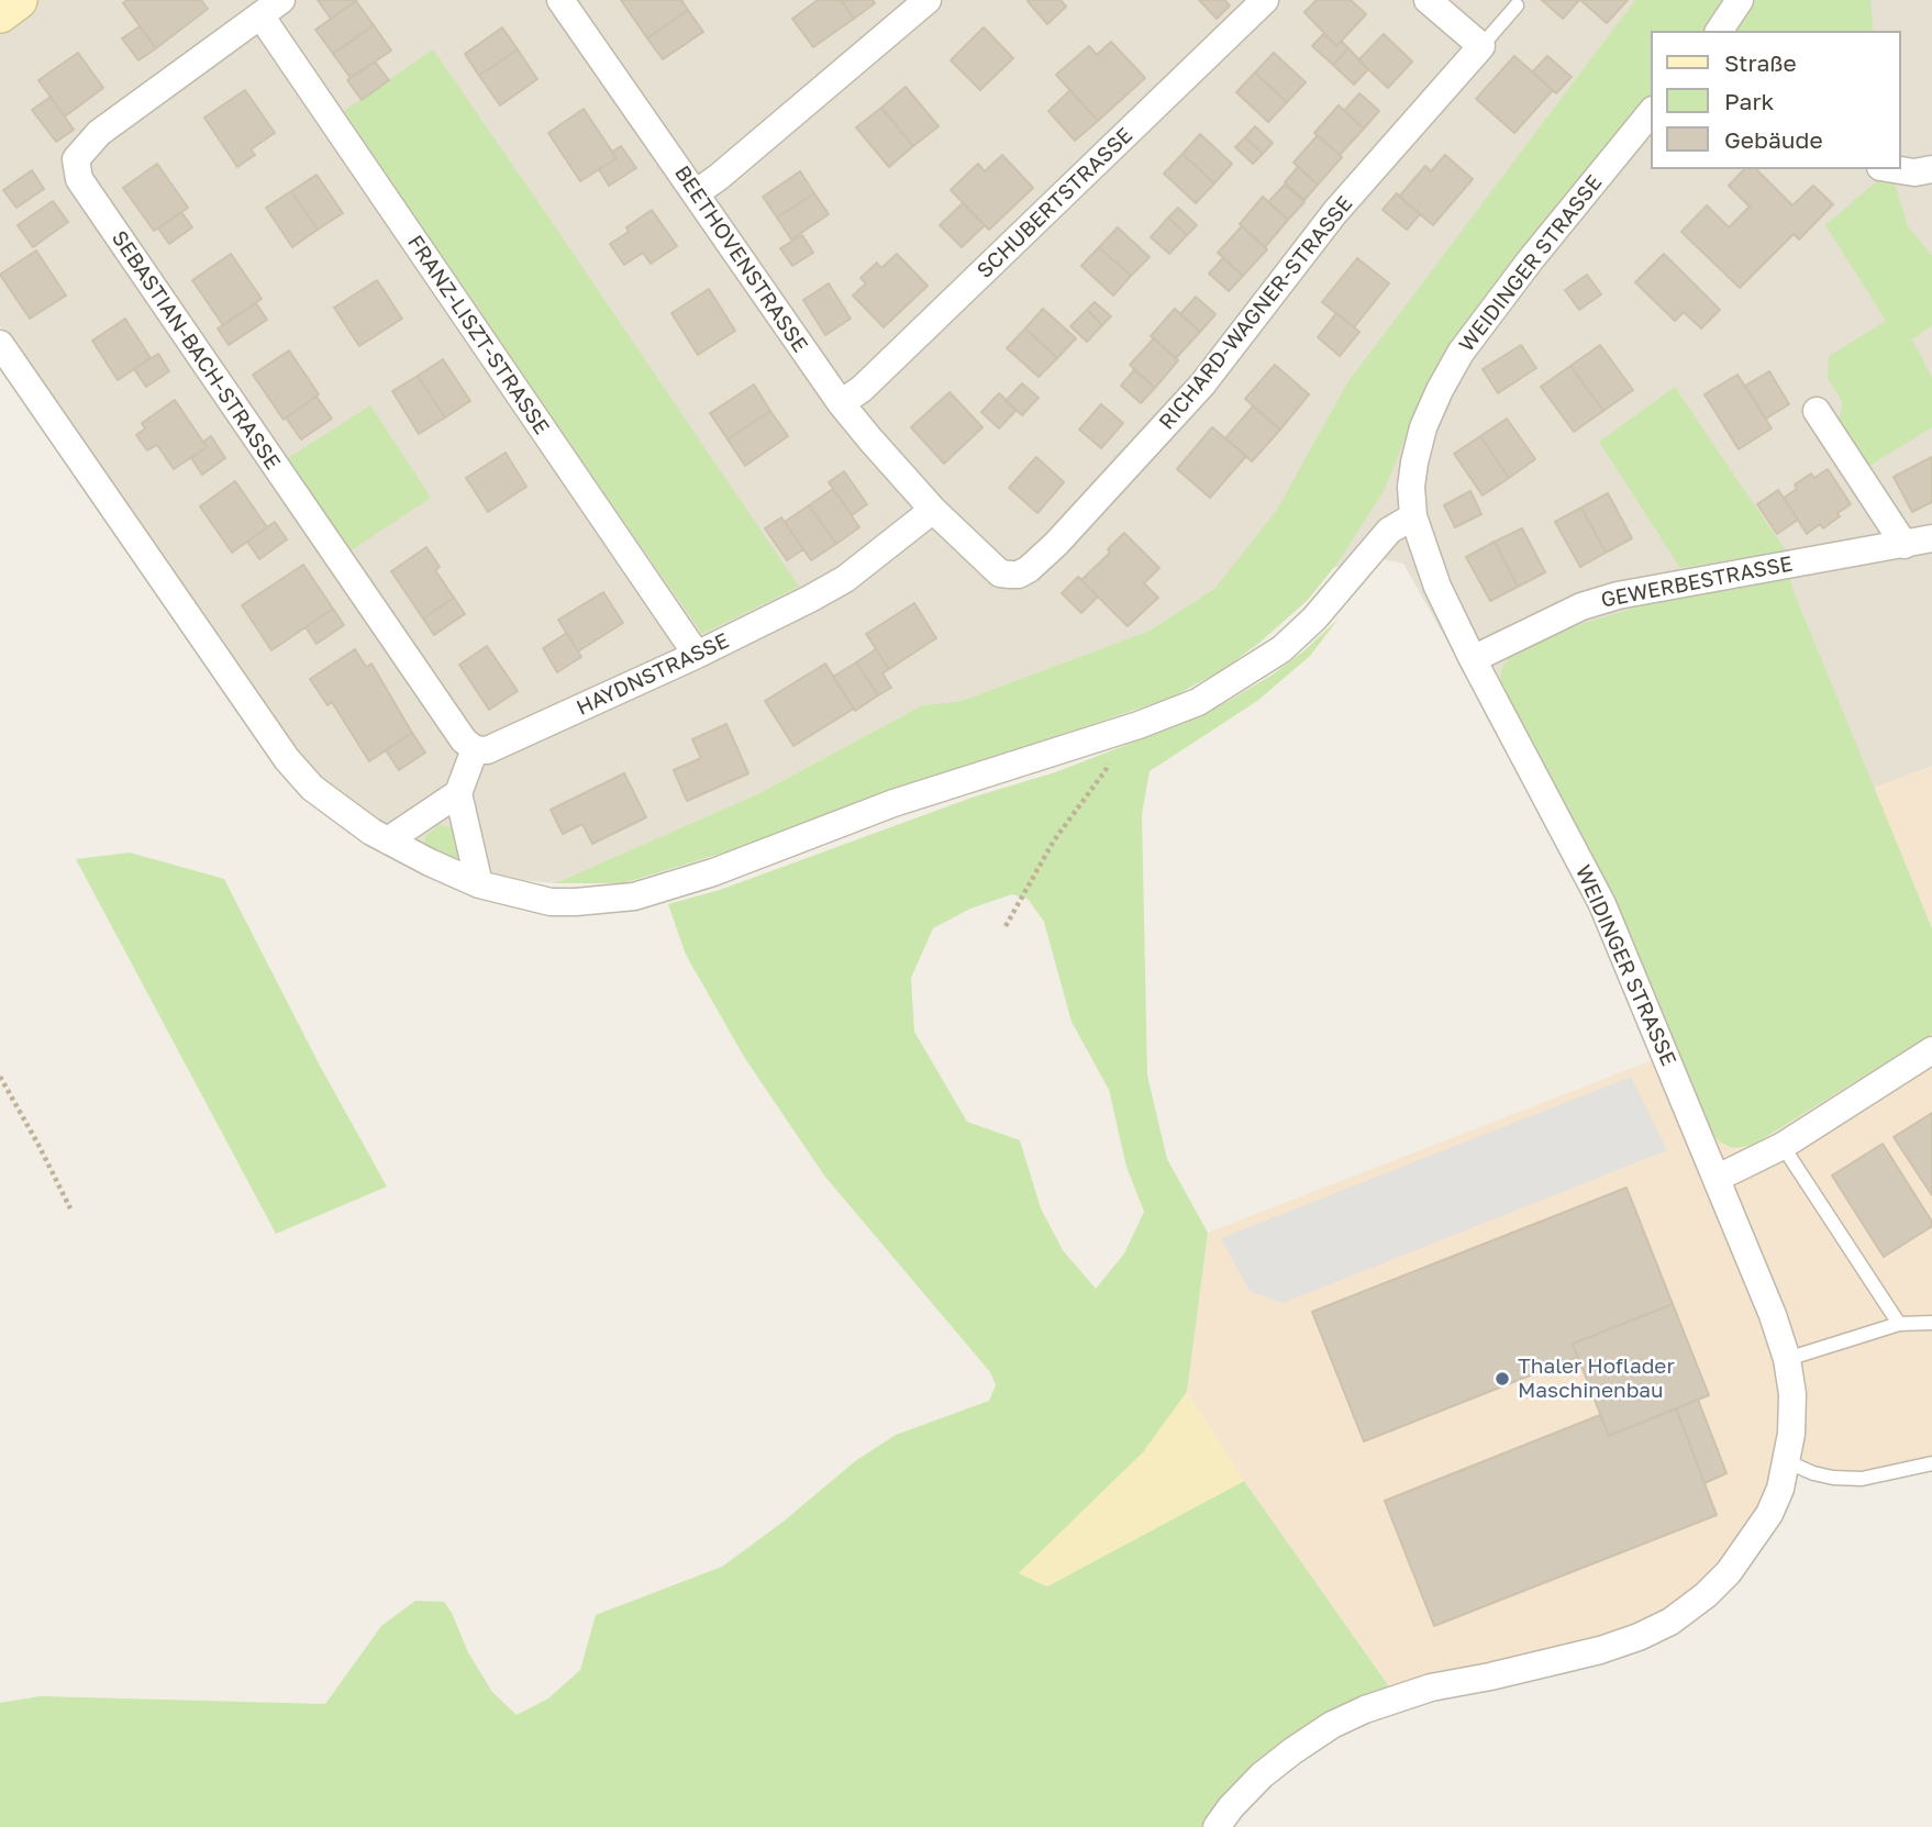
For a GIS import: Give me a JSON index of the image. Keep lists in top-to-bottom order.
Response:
{
  "streets": {
    "street": [
      "SCHUBERTSTRASSE",
      "BEETHOVENSTRASSE",
      "WEIDINGER STRASSE",
      "RICHARD-WAGNER-STRASSE",
      "FRANZ-LISZT-STRASSE",
      "SEBASTIAN-BACH-STRASSE",
      "GEWERBESTRASSE",
      "HAYDNSTRASSE"
    ]
  },
  "crossings": [
    ["SCHUBERTSTRASSE", "BEETHOVENSTRASSE"],
    ["BEETHOVENSTRASSE", "RICHARD-WAGNER-STRASSE"],
    ["BEETHOVENSTRASSE", "HAYDNSTRASSE"],
    ["WEIDINGER STRASSE", "GEWERBESTRASSE"],
    ["RICHARD-WAGNER-STRASSE", "HAYDNSTRASSE"],
    ["FRANZ-LISZT-STRASSE", "SEBASTIAN-BACH-STRASSE"],
    ["FRANZ-LISZT-STRASSE", "HAYDNSTRASSE"],
    ["SEBASTIAN-BACH-STRASSE", "HAYDNSTRASSE"]
  ],
  "places": ["Thaler Hoflader Maschinenbau"],
  "legend": ["Straße", "Park", "Gebäude"]
}
